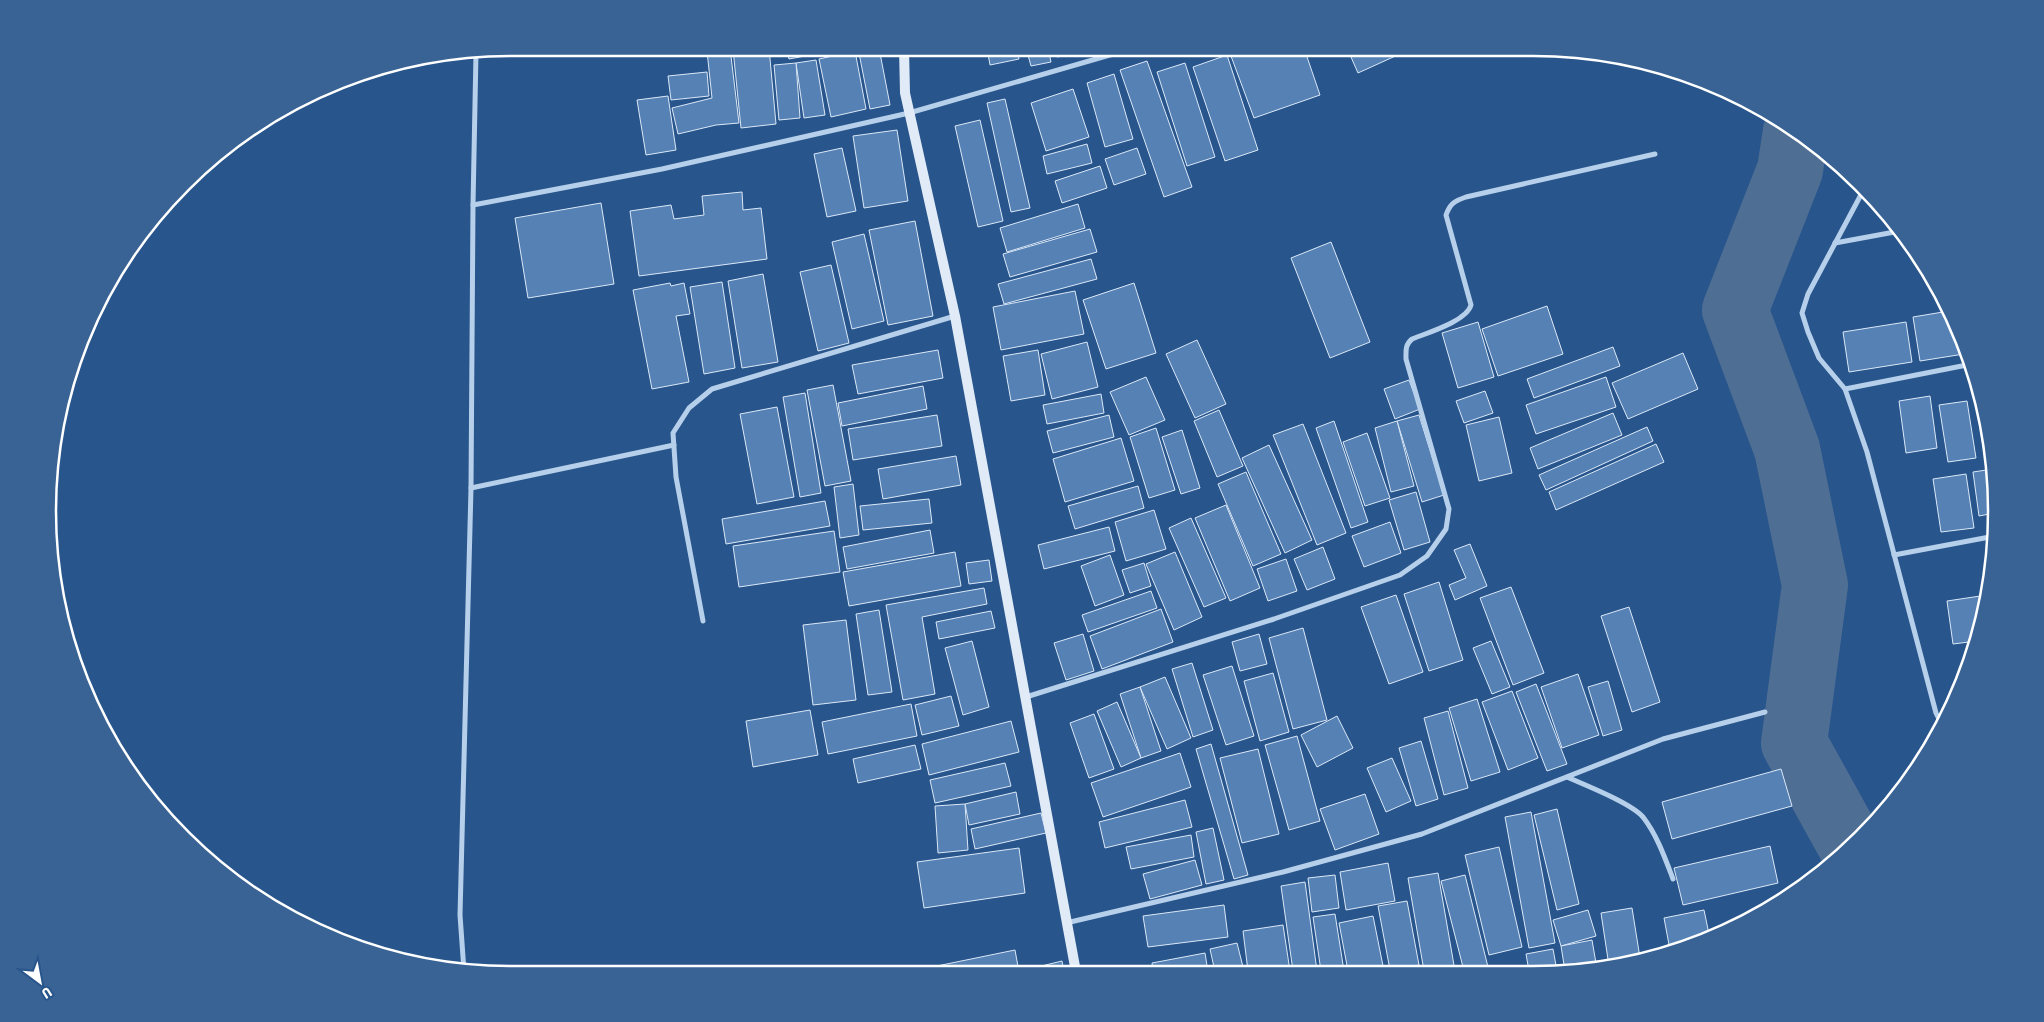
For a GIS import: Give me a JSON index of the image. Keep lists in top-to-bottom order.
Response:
{
  "north": "bottom right"
}
